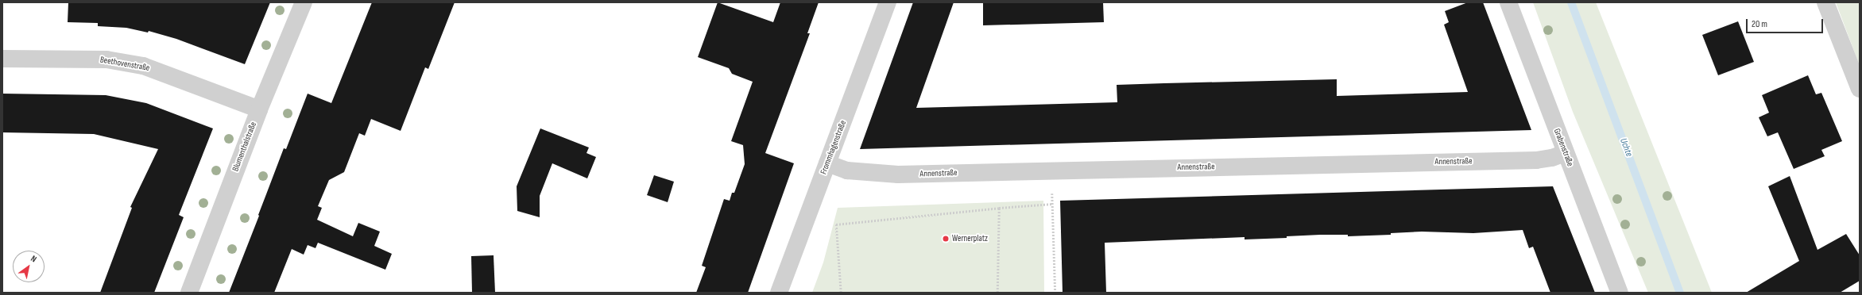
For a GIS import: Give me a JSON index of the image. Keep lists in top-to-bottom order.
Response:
{
  "streets": {
    "street": [
      "Beethovenstraße",
      "Blumenthalstraße",
      "Frommhagenstraße",
      "Grabenstraße",
      "Annenstraße"
    ]
  },
  "crossings": [
    ["Beethovenstraße", "Blumenthalstraße"],
    ["Frommhagenstraße", "Annenstraße"],
    ["Grabenstraße", "Annenstraße"]
  ],
  "water": ["Uchte"],
  "places": ["Wernerplatz"],
  "scale_bar": "20 m",
  "north": "top right"
}
